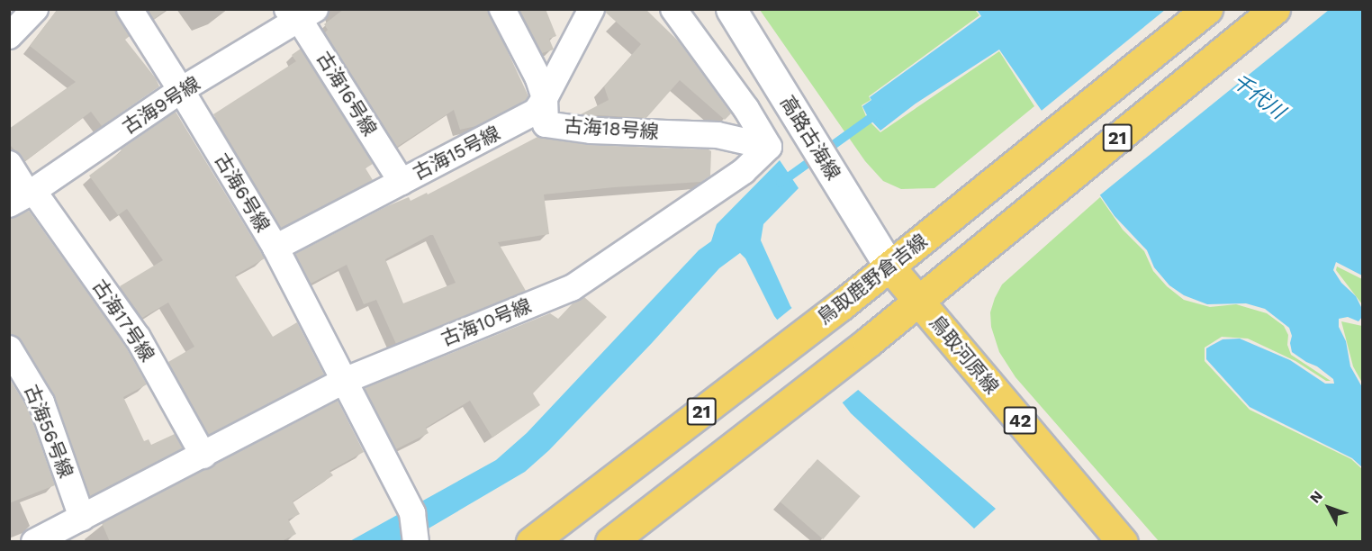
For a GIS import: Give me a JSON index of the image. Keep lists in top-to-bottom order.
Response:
{
  "streets": {
    "main road": [
      "高路古海線",
      "21",
      "鳥取鹿野倉吉線",
      "鳥取河原線",
      "42"
    ],
    "street": [
      "古海16号線",
      "古海9号線",
      "古海18号線",
      "古海15号線",
      "古海6号線",
      "古海17号線",
      "古海10号線",
      "古海56号線"
    ]
  },
  "crossings": [
    ["古海16号線", "古海9号線"],
    ["古海16号線", "古海15号線"],
    ["古海9号線", "古海6号線"],
    ["古海9号線", "古海17号線"],
    ["古海18号線", "古海15号線"],
    ["古海18号線", "古海10号線"],
    ["高路古海線", "鳥取鹿野倉吉線"],
    ["高路古海線", "鳥取河原線"],
    ["21", "鳥取河原線"],
    ["古海15号線", "古海6号線"],
    ["古海6号線", "古海10号線"],
    ["鳥取鹿野倉吉線", "鳥取河原線"],
    ["古海17号線", "古海10号線"],
    ["古海10号線", "古海56号線"]
  ],
  "water": ["千代川"],
  "north": "top left"
}
